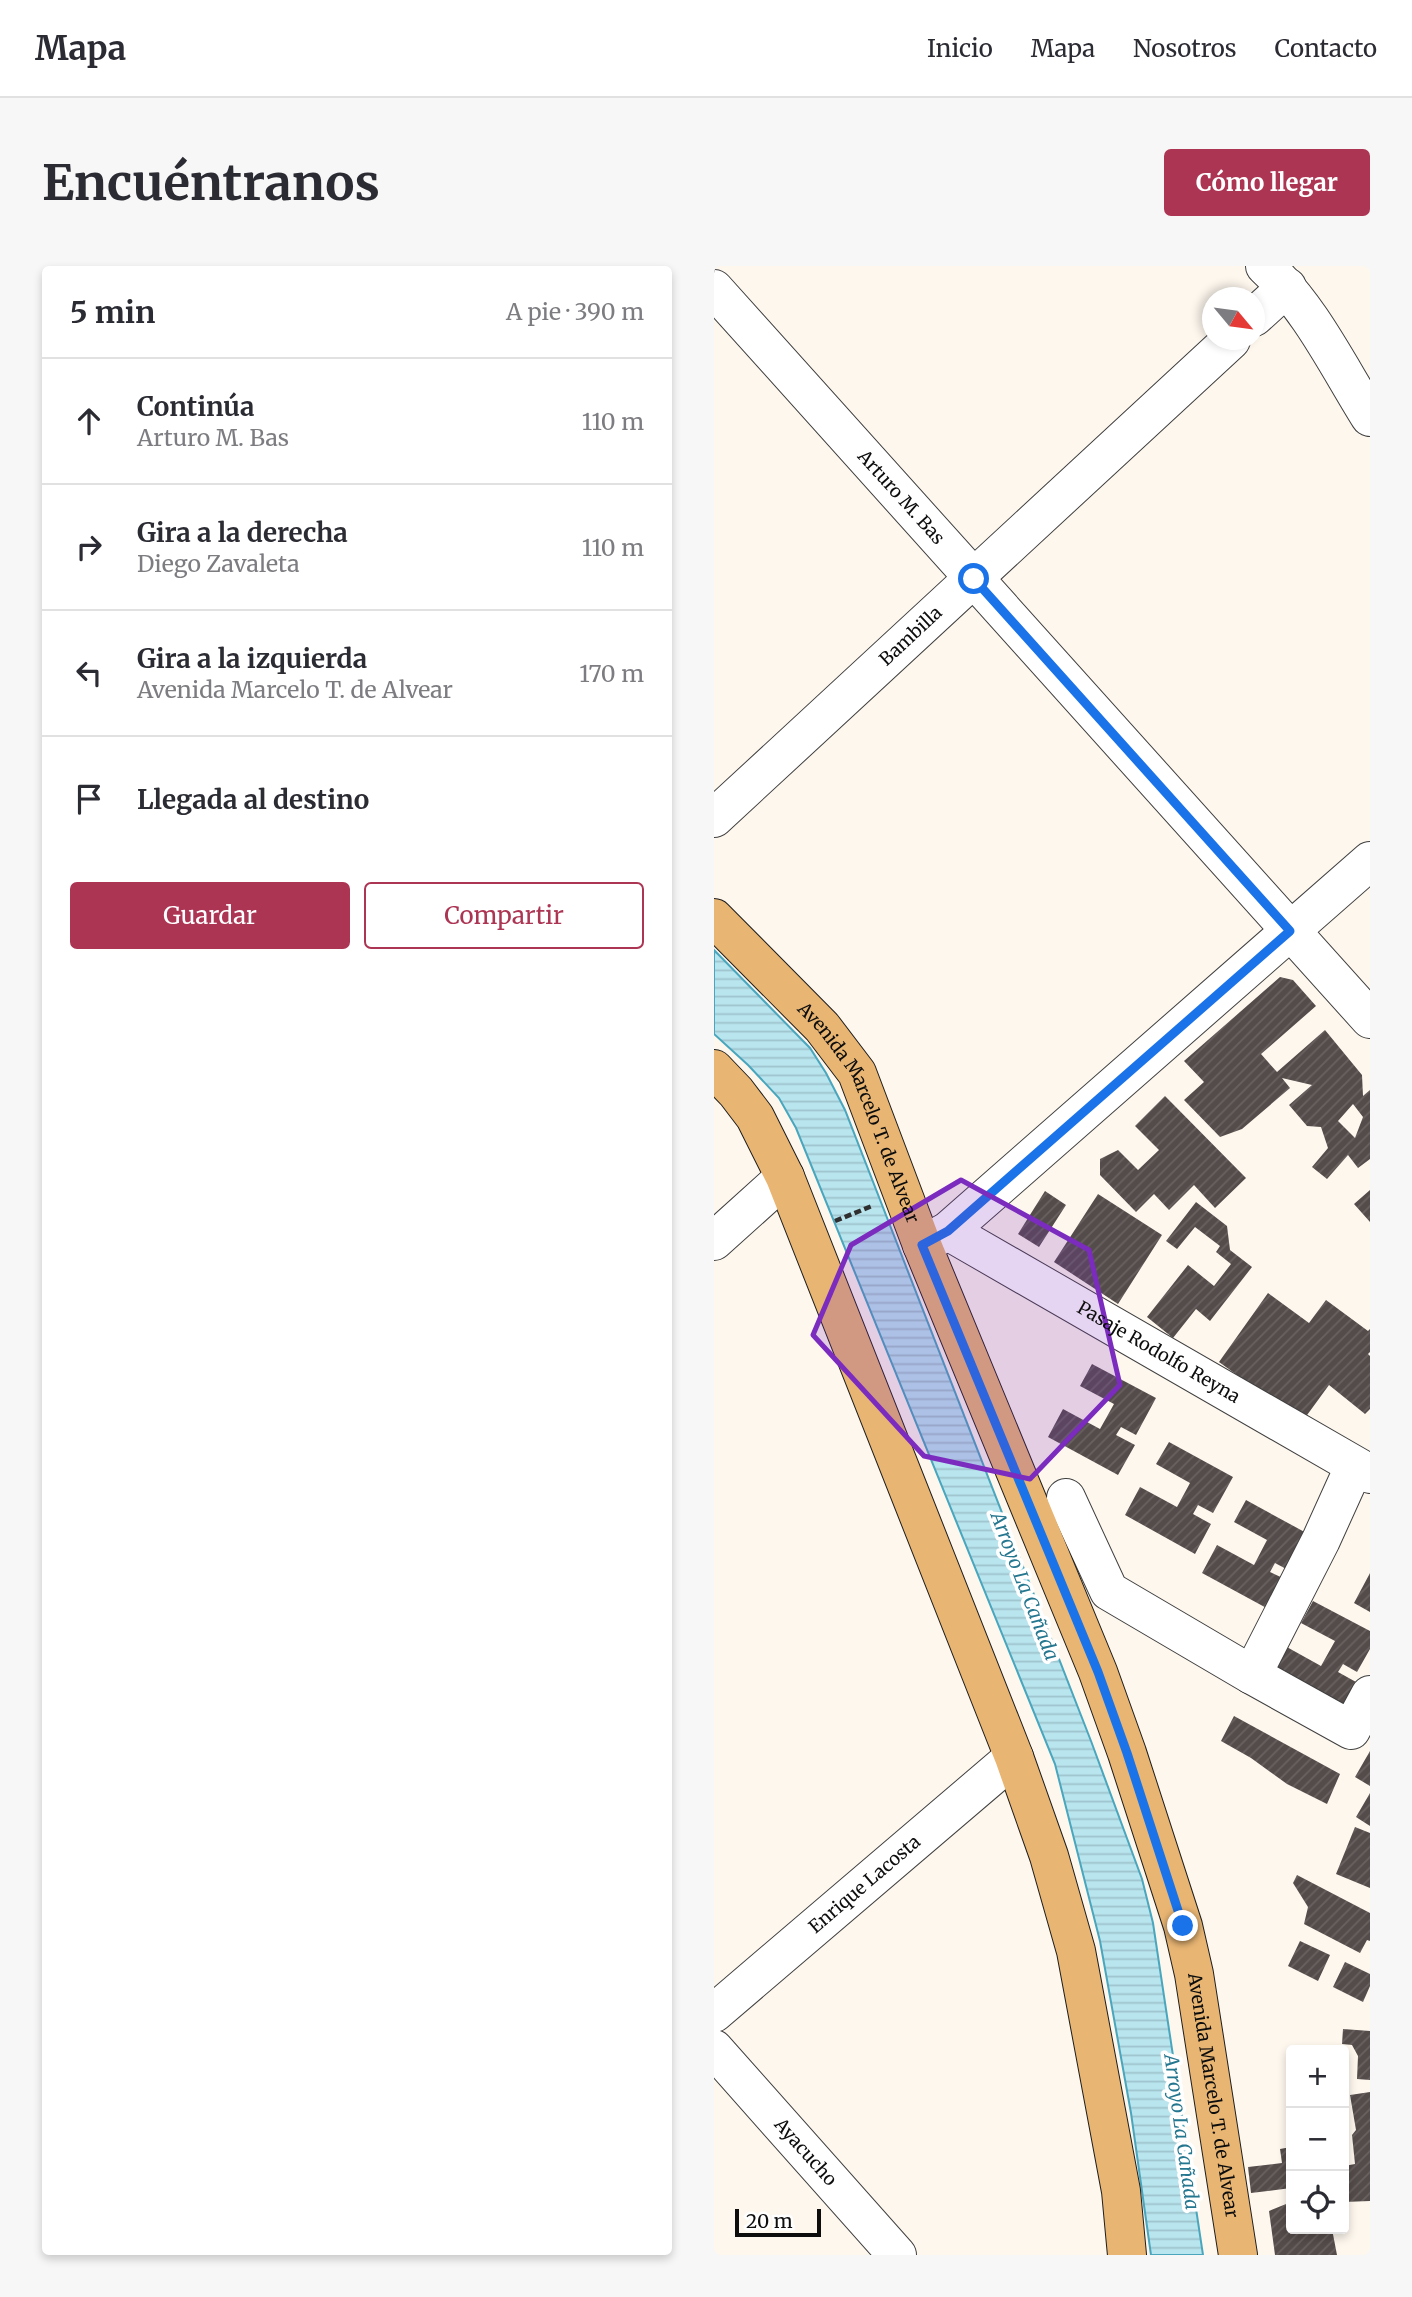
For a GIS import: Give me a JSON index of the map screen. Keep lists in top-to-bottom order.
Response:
{
  "streets": {
    "main road": ["Avenida Marcelo T. de Alvear"],
    "street": [
      "Arturo M. Bas",
      "Bambilla",
      "Pasaje Rodolfo Reyna",
      "Enrique Lacosta",
      "Ayacucho"
    ]
  },
  "crossings": [
    ["Arturo M. Bas", "Bambilla"],
    ["Avenida Marcelo T. de Alvear", "Pasaje Rodolfo Reyna"]
  ],
  "water": ["Arroyo La Cañada"],
  "scale_bar": "20 m",
  "north": "bottom right",
  "page": {
    "header": "Mapa",
    "nav": [
      "Inicio",
      "Mapa",
      "Nosotros",
      "Contacto"
    ],
    "buttons": [
      "Cómo llegar",
      ["Guardar", "Compartir"]
    ],
    "title": "Encuéntranos",
    "heading": ["5 min", "A pie · 390 m"],
    "list": [
      ["Continúa", "Arturo M. Bas", "110 m"],
      ["Gira a la derecha", "Diego Zavaleta", "110 m"],
      ["Gira a la izquierda", "Avenida Marcelo T. de Alvear", "170 m"],
      "Llegada al destino"
    ],
    "map_buttons": ["+", "−"],
    "scale": "20 m"
  }
}
